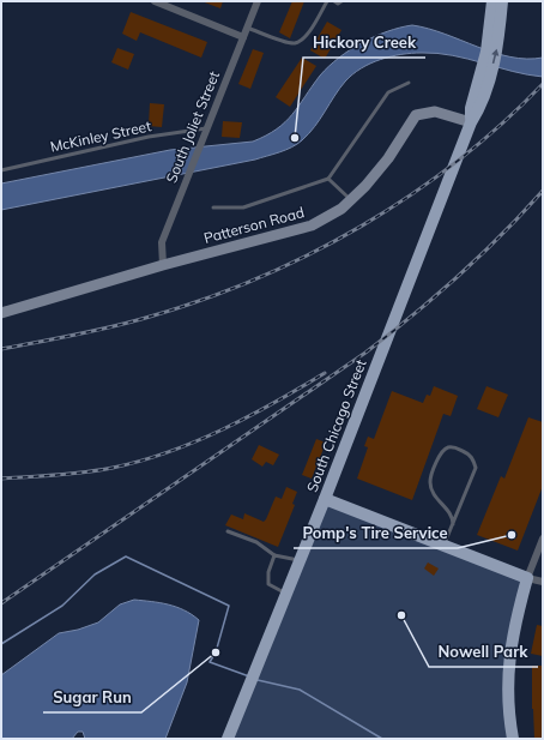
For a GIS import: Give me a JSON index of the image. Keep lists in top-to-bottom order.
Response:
{
  "streets": {
    "main road": ["South Chicago Street"],
    "street": ["South Joliet Street", "Patterson Road"],
    "lane": ["McKinley Street"]
  },
  "crossings": [
    ["South Joliet Street", "McKinley Street"],
    ["South Joliet Street", "Patterson Road"],
    ["Patterson Road", "South Chicago Street"]
  ],
  "places": [
    "Hickory Creek",
    "Pomp's Tire Service",
    "Nowell Park",
    "Sugar Run"
  ]
}
